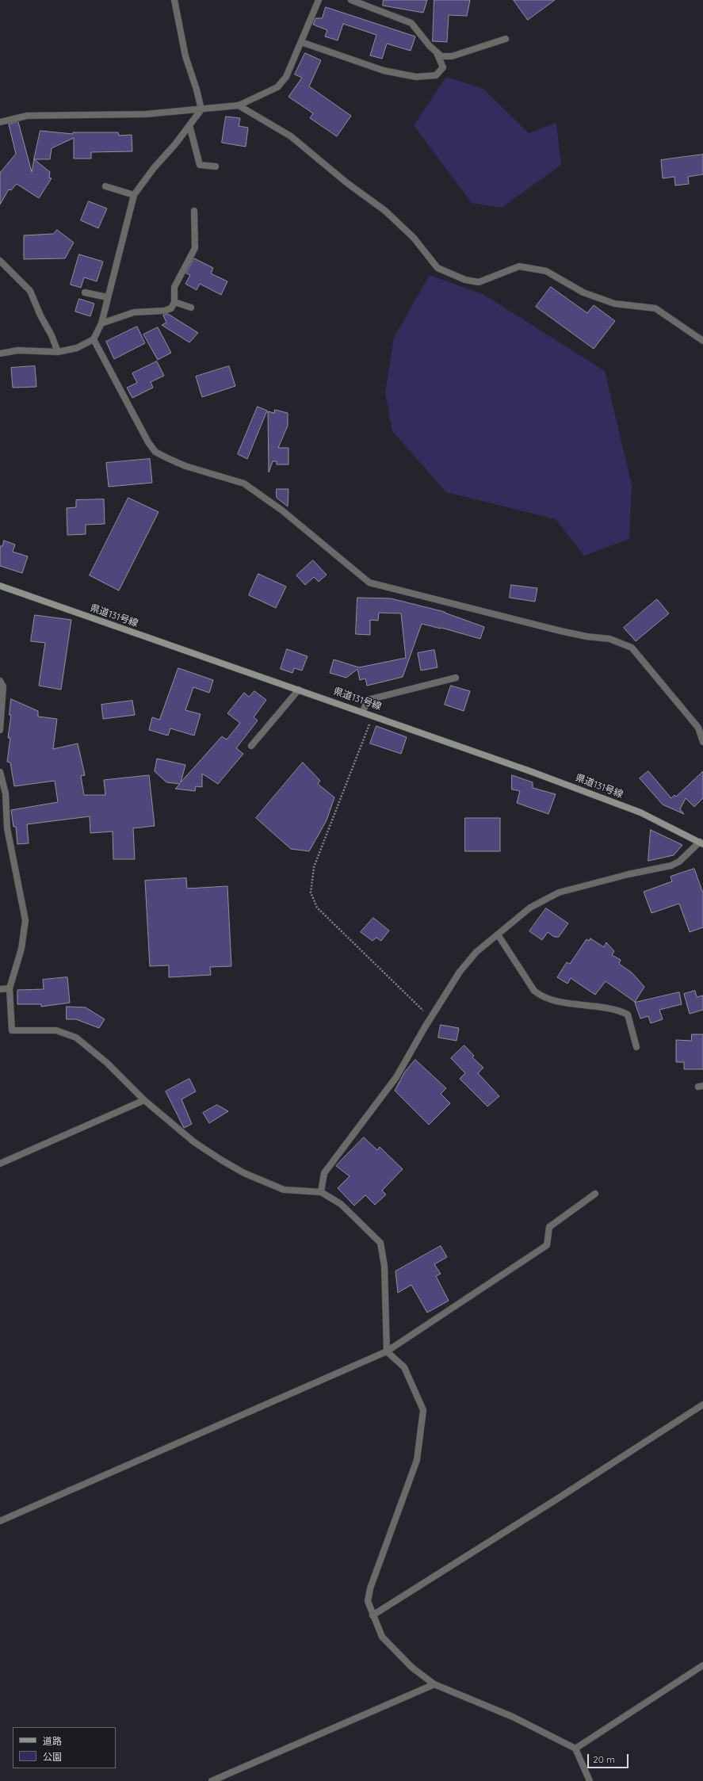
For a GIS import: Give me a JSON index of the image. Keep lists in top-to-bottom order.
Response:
{
  "streets": {
    "main road": ["県道131号線"]
  },
  "legend": ["道路", "公園"],
  "scale_bar": "20 m"
}
